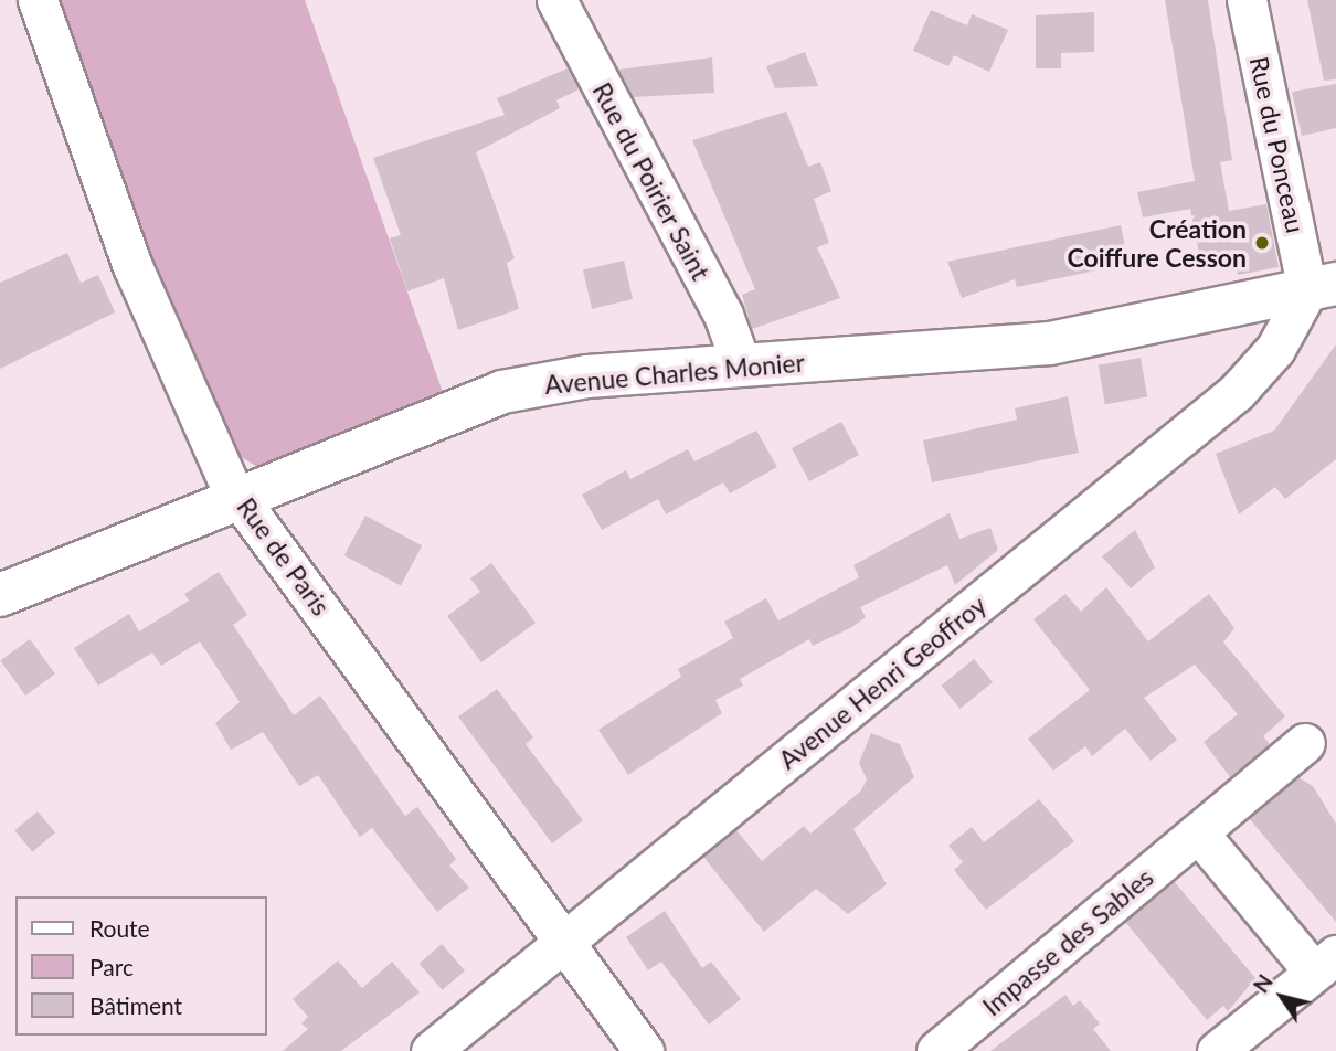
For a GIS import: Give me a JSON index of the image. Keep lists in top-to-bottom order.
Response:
{
  "streets": {
    "street": [
      "Rue du Ponceau",
      "Rue du Poirier Saint",
      "Avenue Charles Monier",
      "Rue de Paris",
      "Avenue Henri Geoffroy",
      "Impasse des Sables"
    ]
  },
  "crossings": [
    ["Rue du Ponceau", "Avenue Charles Monier"],
    ["Rue du Ponceau", "Avenue Henri Geoffroy"],
    ["Rue du Poirier Saint", "Avenue Charles Monier"],
    ["Avenue Charles Monier", "Rue de Paris"],
    ["Avenue Charles Monier", "Avenue Henri Geoffroy"],
    ["Rue de Paris", "Avenue Henri Geoffroy"]
  ],
  "places": ["Création Coiffure Cesson"],
  "legend": ["Route", "Parc", "Bâtiment"],
  "north": "top left"
}
